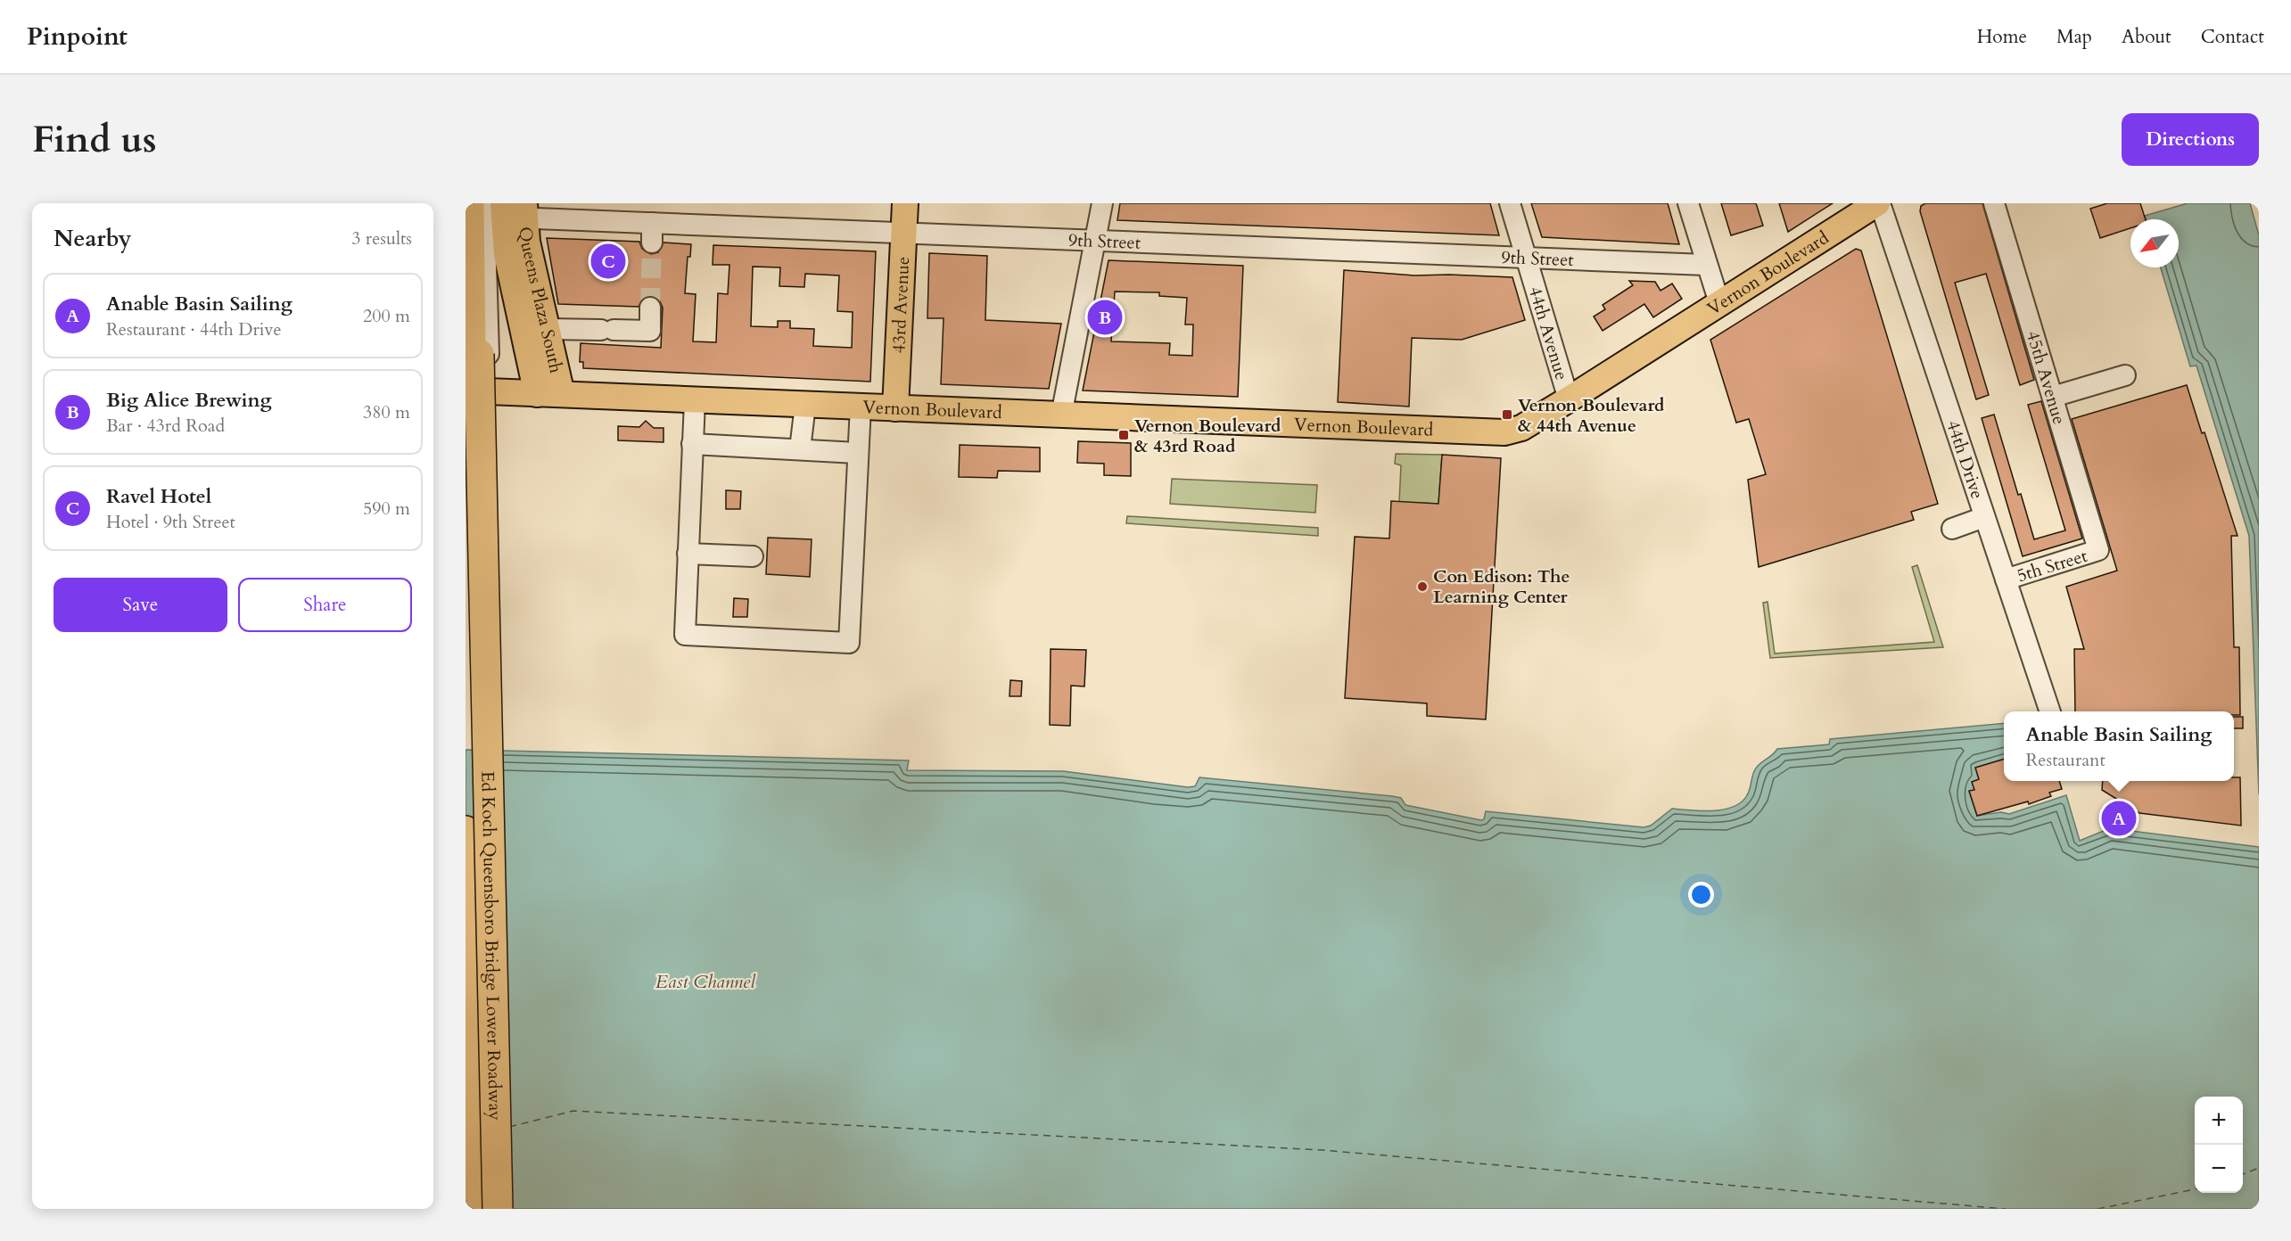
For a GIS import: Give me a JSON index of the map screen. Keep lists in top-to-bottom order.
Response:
{
  "streets": {
    "highway": ["Ed Koch Queensboro Bridge Lower Roadway"],
    "main road": ["Vernon Boulevard", "Queens Plaza South", "43rd Avenue"],
    "street": [
      "9th Street",
      "44th Avenue",
      "45th Avenue",
      "44th Drive",
      "5th Street"
    ]
  },
  "crossings": [
    ["9th Street", "Queens Plaza South"],
    ["9th Street", "43rd Avenue"],
    ["9th Street", "44th Avenue"],
    ["Vernon Boulevard", "Queens Plaza South"],
    ["Vernon Boulevard", "43rd Avenue"],
    ["Vernon Boulevard", "44th Avenue"],
    ["Vernon Boulevard", "44th Drive"],
    ["45th Avenue", "5th Street"],
    ["44th Drive", "5th Street"]
  ],
  "water": ["East Channel"],
  "places": {
    "transit": ["Vernon Boulevard & 44th Avenue", "Vernon Boulevard & 43rd Road"],
    "other": ["Con Edison: The Learning Center"]
  },
  "north": "bottom left",
  "page": {
    "header": "Pinpoint",
    "nav": [
      "Home",
      "Map",
      "About",
      "Contact"
    ],
    "buttons": [
      "Directions",
      ["Save", "Share"]
    ],
    "title": "Find us",
    "heading": ["Nearby", "3 results"],
    "pins": ["C", "B", "A"],
    "list": [
      {
        "mark": "A",
        "name": "Anable Basin Sailing",
        "note": "Restaurant · 44th Drive",
        "value": "200 m"
      },
      {
        "mark": "B",
        "name": "Big Alice Brewing",
        "note": "Bar · 43rd Road",
        "value": "380 m"
      },
      {
        "mark": "C",
        "name": "Ravel Hotel",
        "note": "Hotel · 9th Street",
        "value": "590 m"
      }
    ],
    "popup": ["Anable Basin Sailing", "Restaurant"],
    "map_buttons": ["+", "−"]
  }
}
